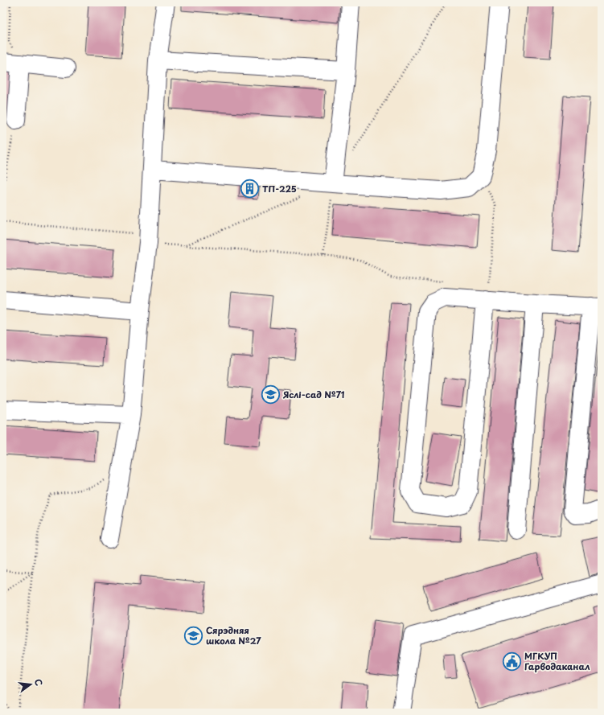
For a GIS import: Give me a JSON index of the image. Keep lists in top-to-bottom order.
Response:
{
  "places": {
    "building": ["ТП-225"],
    "school or university": ["Яслі-сад №71", "Сярэдняя школа №27"],
    "public building": ["МГКУП Гарводаканал"]
  },
  "north": "right"
}
